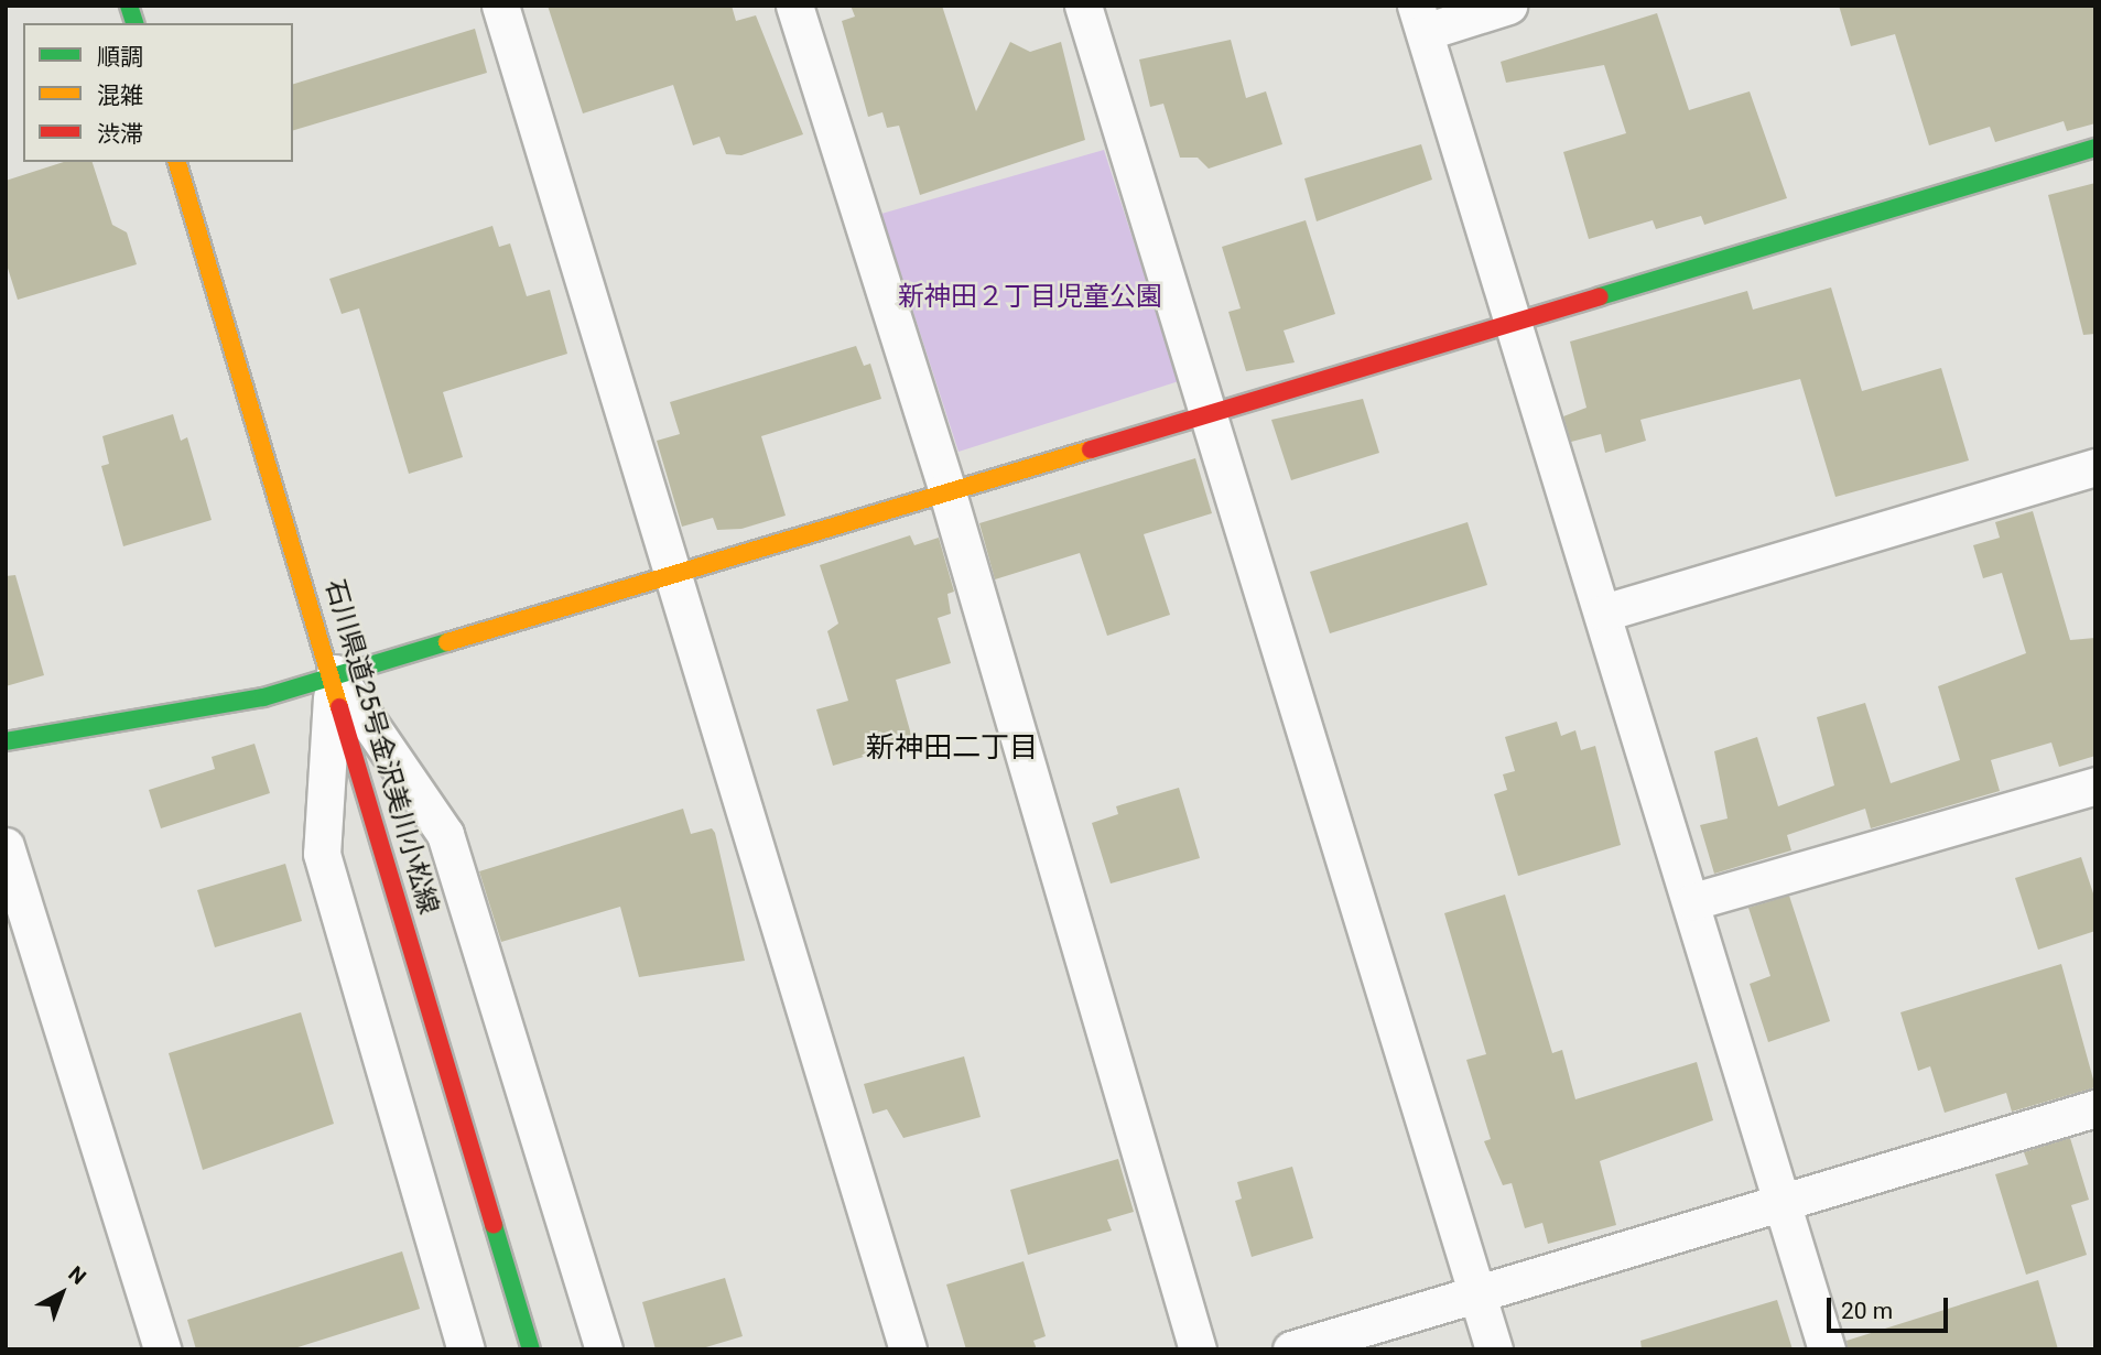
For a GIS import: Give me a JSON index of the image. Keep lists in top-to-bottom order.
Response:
{
  "streets": {
    "street": ["石川県道25号金沢美川小松線"]
  },
  "districts": ["新神田二丁目"],
  "parks": ["新神田２丁目児童公園"],
  "legend": ["順調", "混雑", "渋滞"],
  "scale_bar": "20 m",
  "north": "top right"
}
